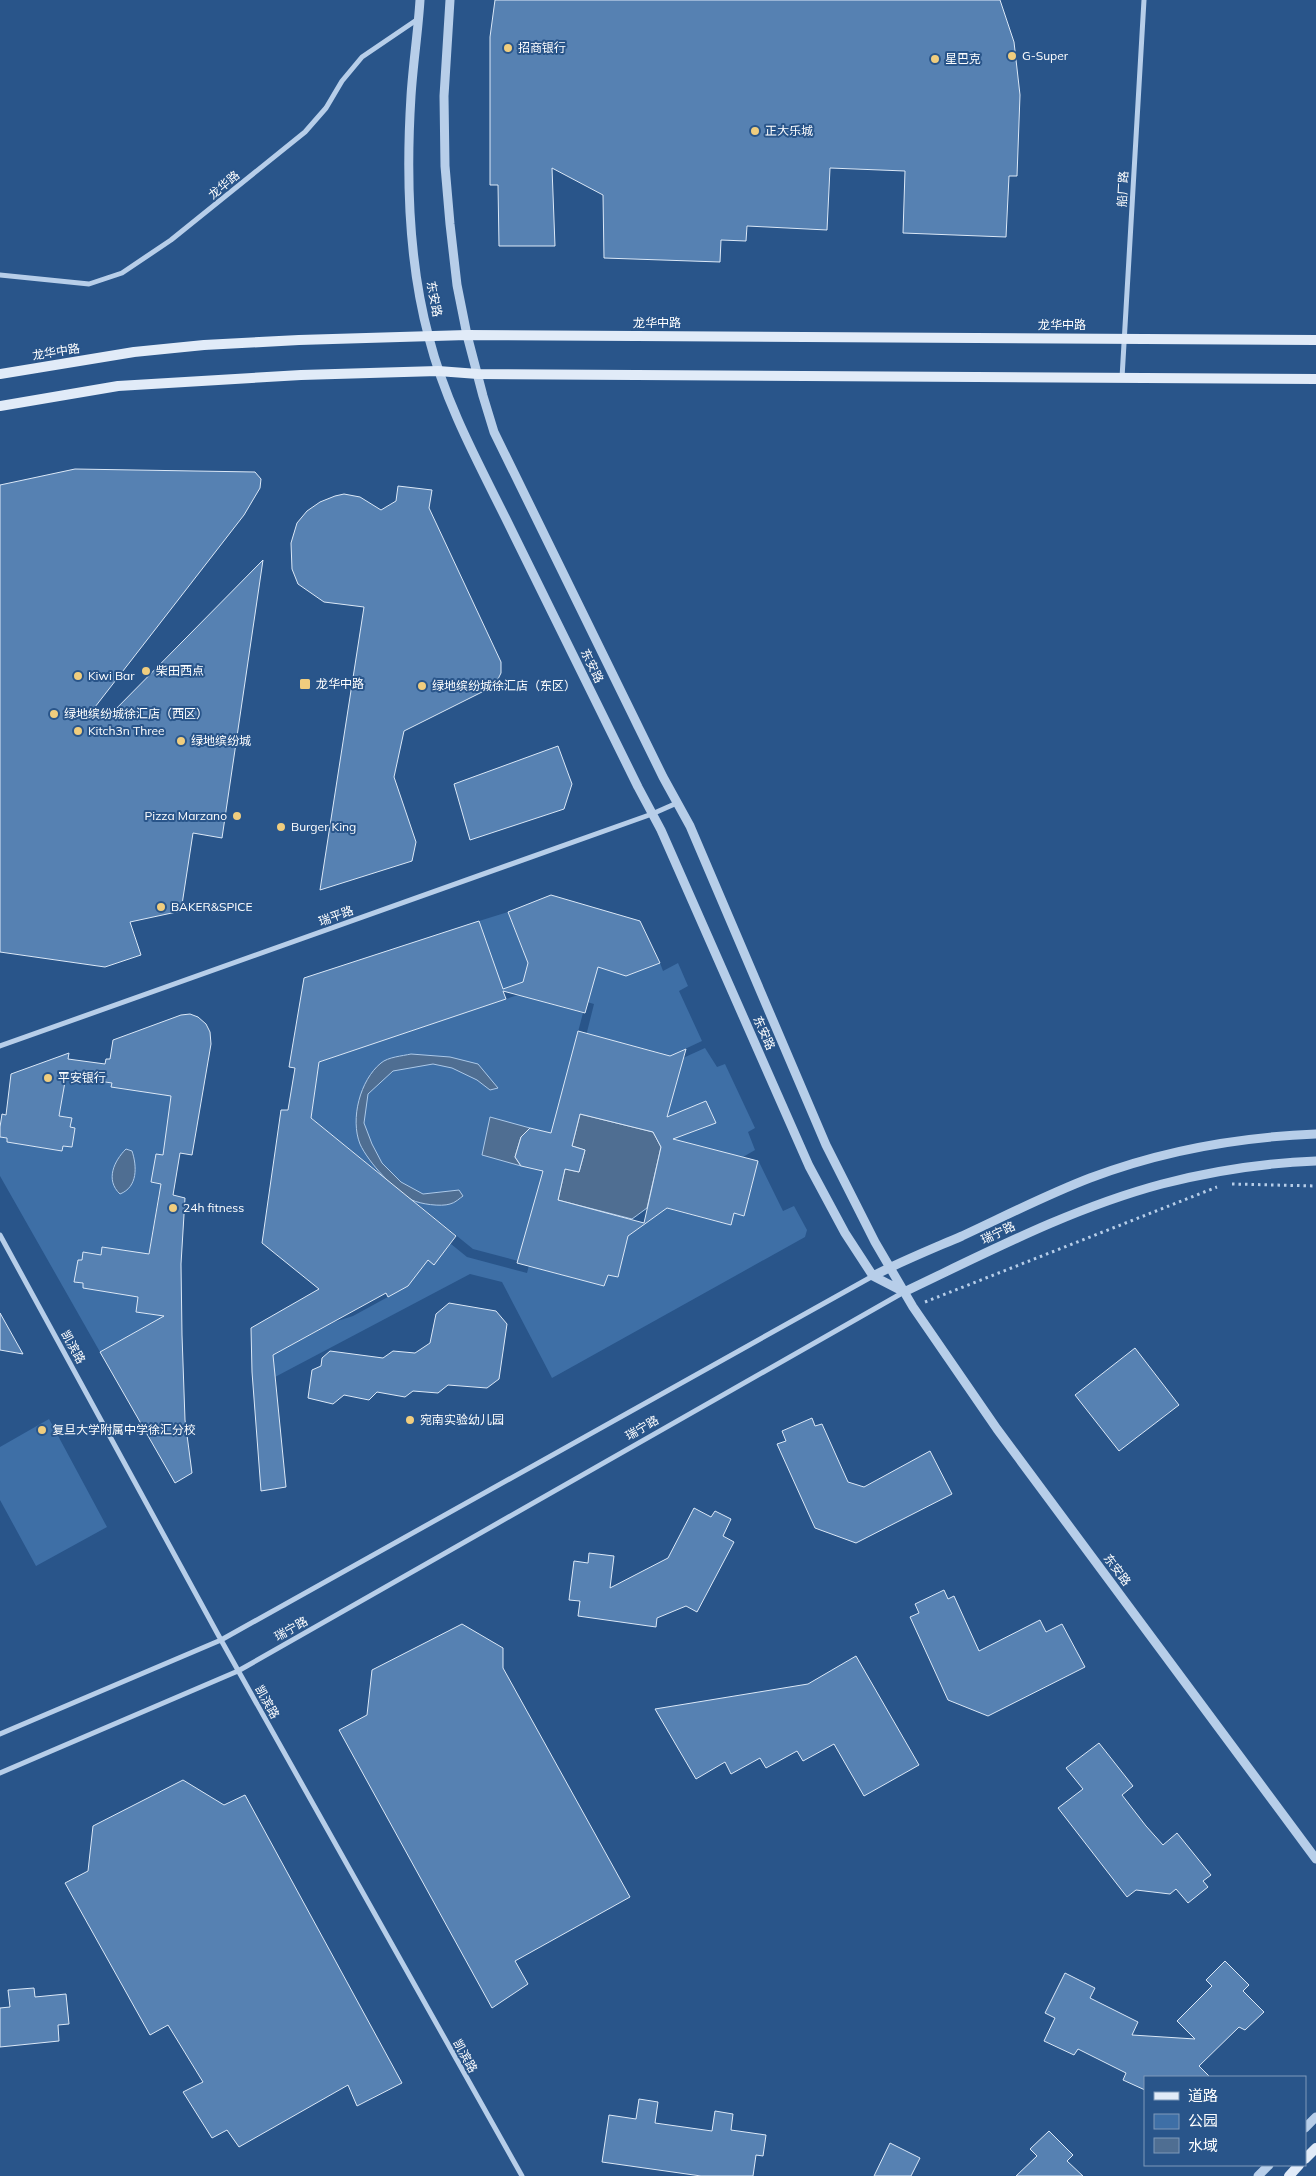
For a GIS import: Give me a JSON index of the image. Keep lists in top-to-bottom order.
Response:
{
  "streets": {
    "main road": ["龙华中路"],
    "street": [
      "龙华路",
      "船厂路",
      "东安路",
      "瑞平路",
      "瑞宁路",
      "凯滨路"
    ]
  },
  "crossings": [
    ["龙华路", "东安路"],
    ["船厂路", "龙华中路"],
    ["东安路", "龙华中路"],
    ["东安路", "瑞平路"],
    ["东安路", "瑞宁路"],
    ["瑞宁路", "凯滨路"]
  ],
  "places": {
    "other": [
      "招商银行",
      "G-Super",
      "星巴克",
      "正大乐城",
      "柴田西点",
      "Kiwi Bar",
      "绿地缤纷城徐汇店（东区）",
      "绿地缤纷城徐汇店（西区）",
      "Kitch3n Three",
      "绿地缤纷城",
      "Pizza Marzano",
      "Burger King",
      "BAKER&SPICE",
      "平安银行",
      "24h fitness",
      "宛南实验幼儿园",
      "复旦大学附属中学徐汇分校"
    ],
    "transit": ["龙华中路"]
  },
  "legend": ["道路", "公园", "水域"]
}
